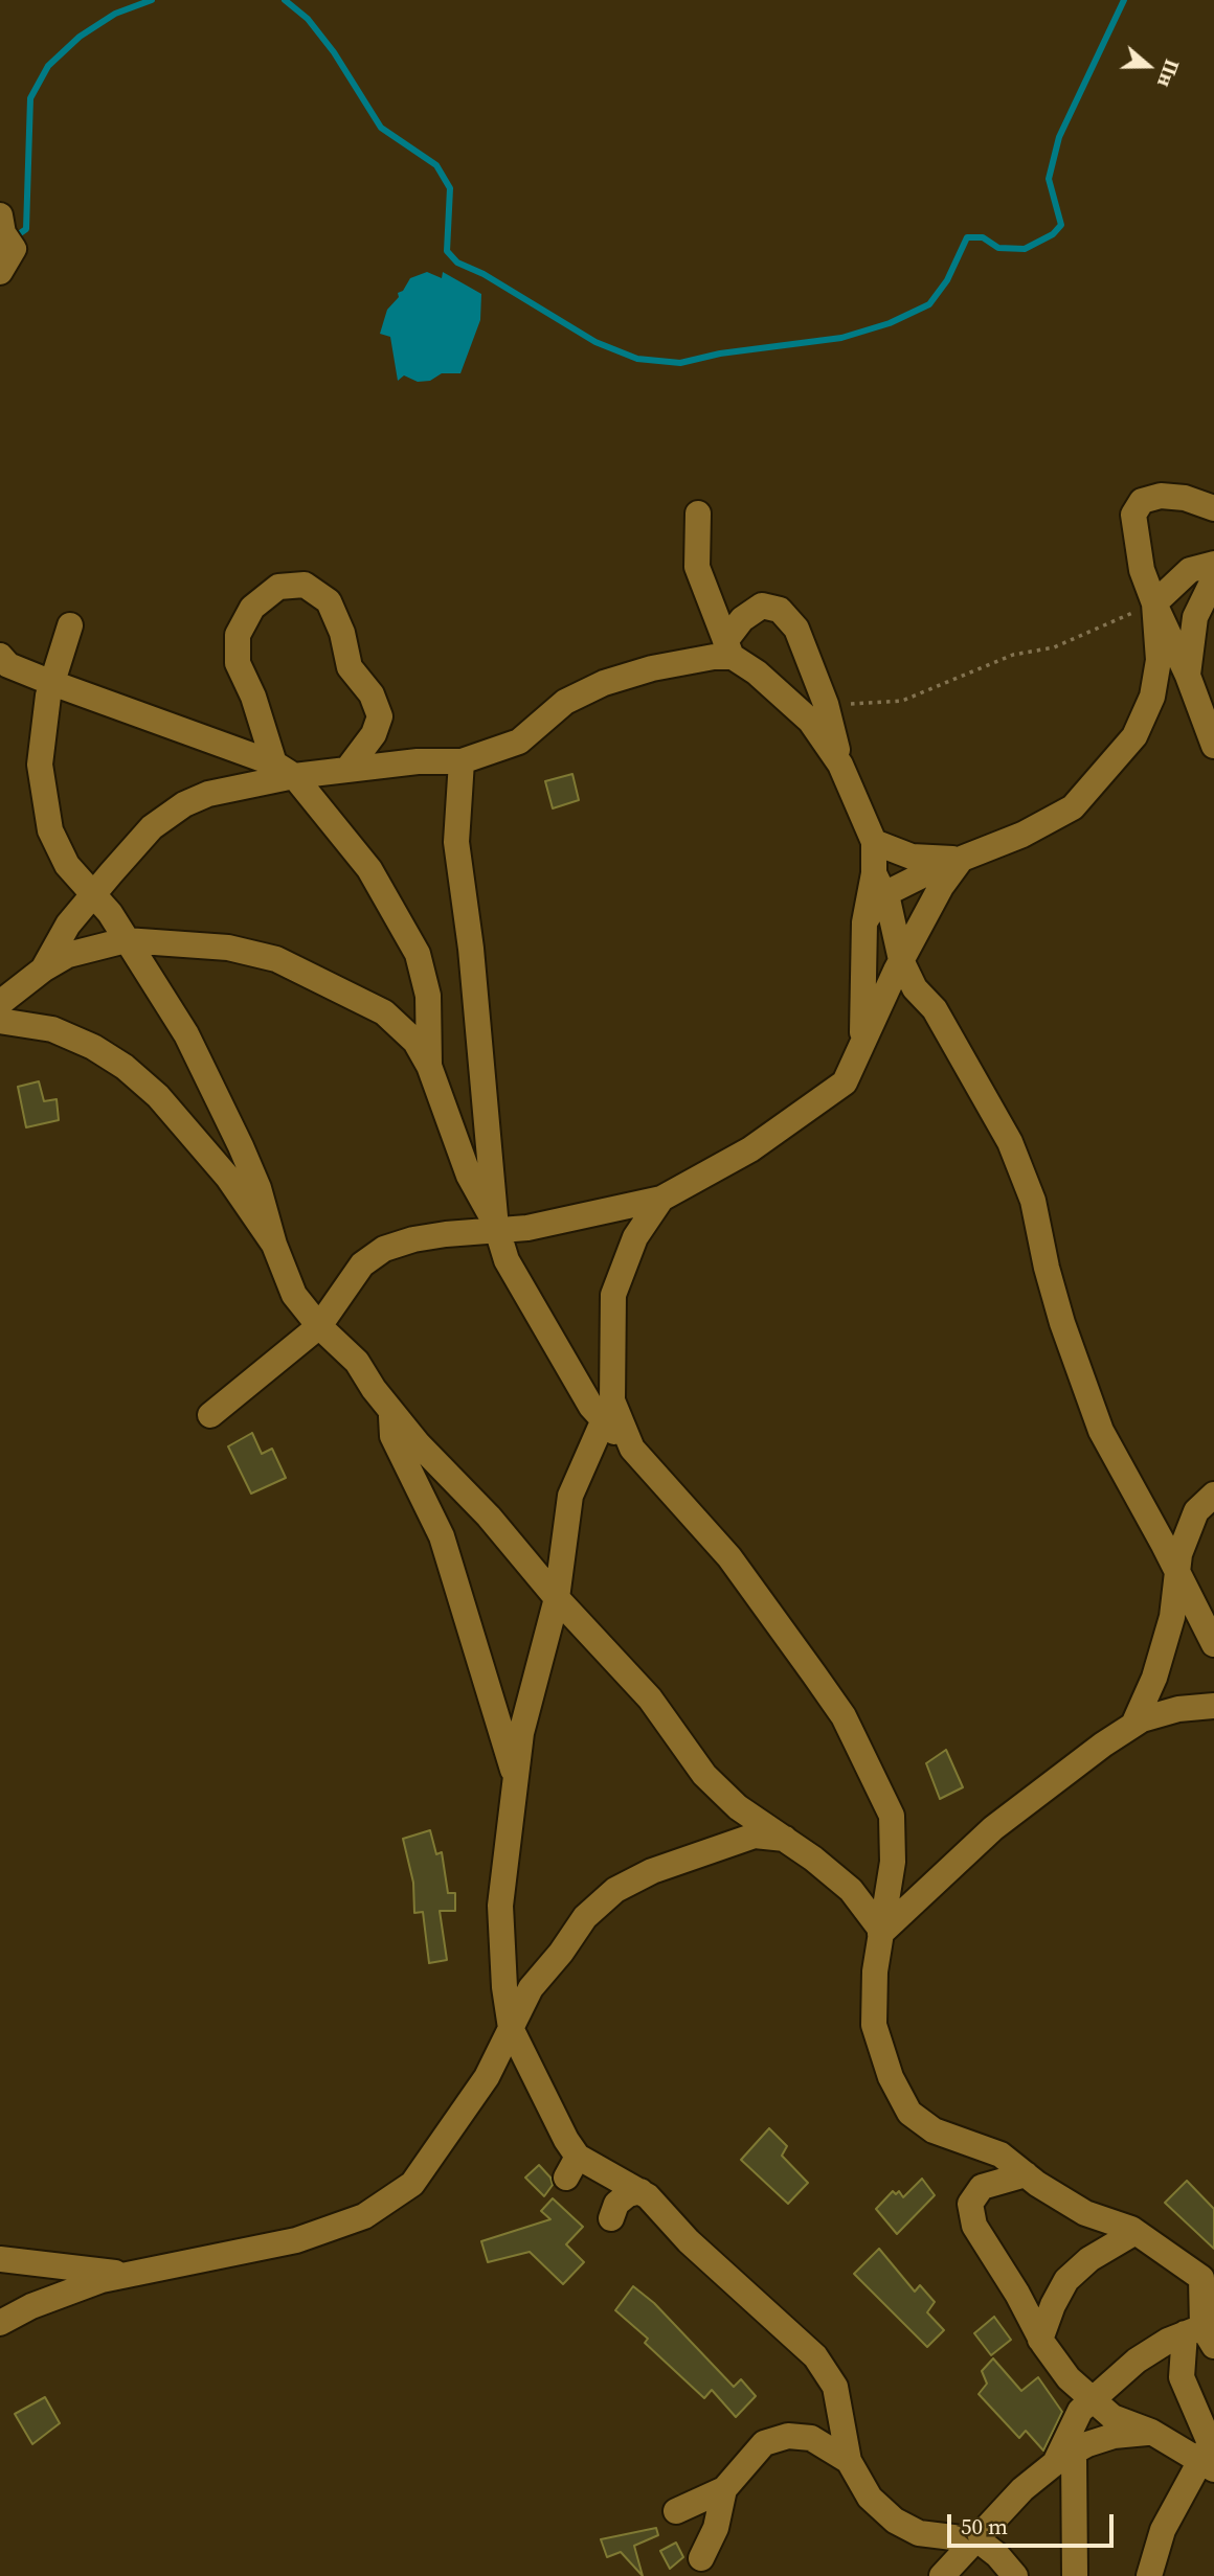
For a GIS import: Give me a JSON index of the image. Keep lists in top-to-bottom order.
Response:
{
  "scale_bar": "50 m",
  "north": "right"
}
